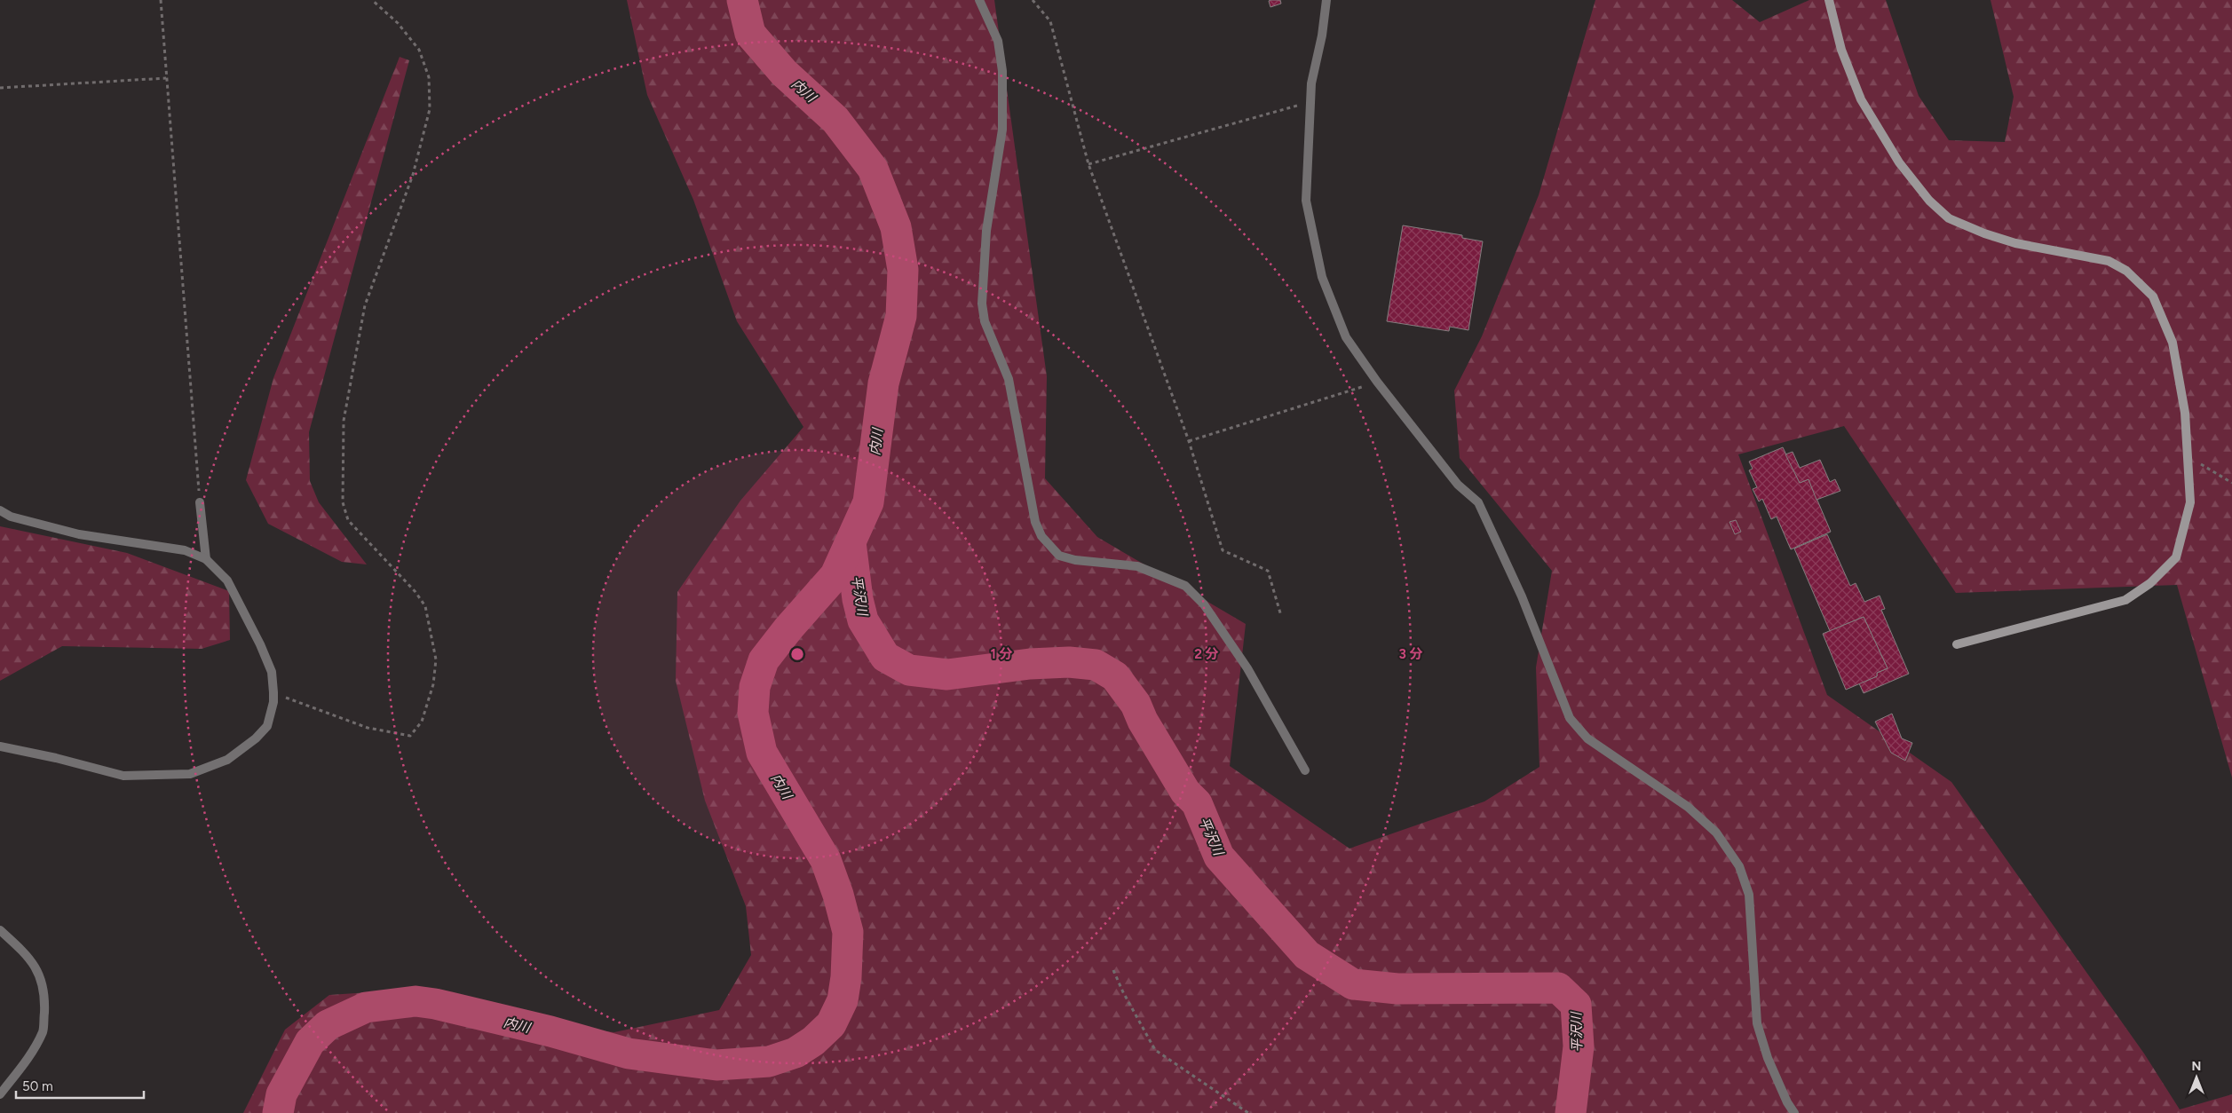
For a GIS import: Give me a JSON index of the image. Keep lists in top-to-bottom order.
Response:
{
  "water": ["内川", "平沢川"],
  "scale_bar": "50 m",
  "north": "top",
  "rings": ["1 分", "2 分", "3 分"]
}
